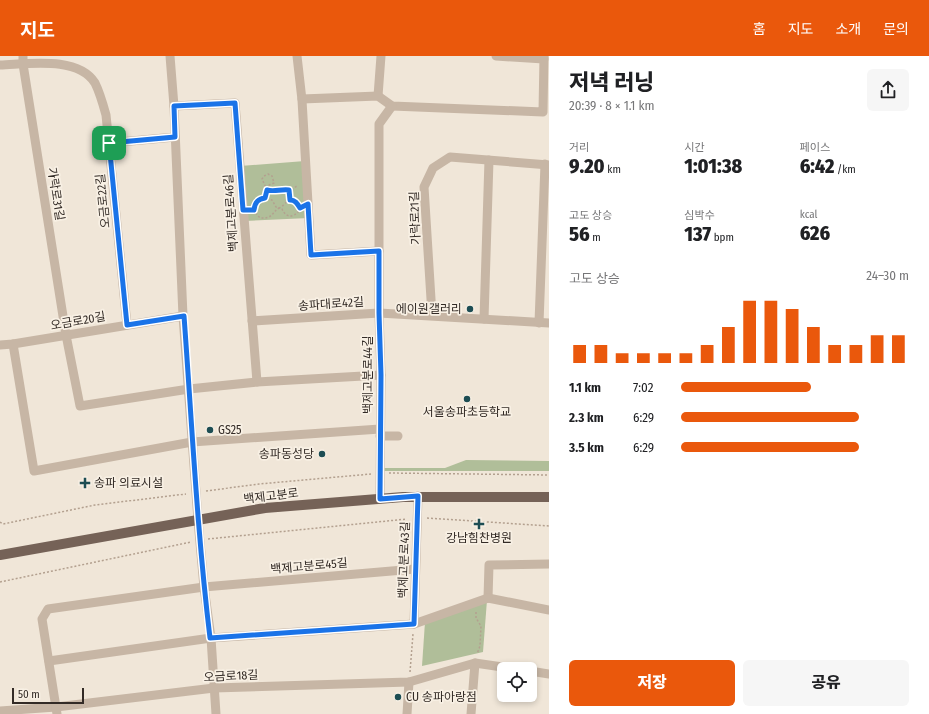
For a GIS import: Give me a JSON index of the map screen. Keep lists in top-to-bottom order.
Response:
{
  "streets": {
    "main road": ["백제고분로"],
    "street": [
      "가락로31길",
      "오금로22길",
      "백제고분로46길",
      "가락로21길",
      "송파대로42길",
      "오금로20길",
      "백제고분로44길",
      "백제고분로43길",
      "백제고분로45길",
      "오금로18길"
    ]
  },
  "crossings": [
    ["가락로31길", "오금로22길"],
    ["가락로31길", "오금로20길"],
    ["오금로22길", "오금로20길"],
    ["백제고분로46길", "송파대로42길"],
    ["가락로21길", "송파대로42길"],
    ["송파대로42길", "백제고분로44길"],
    ["백제고분로44길", "백제고분로"],
    ["백제고분로", "백제고분로43길"],
    ["백제고분로43길", "백제고분로45길"]
  ],
  "places": {
    "other": [
      "에이원갤러리",
      "서울송파초등학교",
      "GS25",
      "송파동성당",
      "CU 송파아랑점"
    ],
    "health": ["송파 의료시설", "강남힘찬병원"]
  },
  "scale_bar": "50 m",
  "page": {
    "header": "지도",
    "nav": [
      "홈",
      "지도",
      "소개",
      "문의"
    ],
    "heading": ["저녁 러닝", "20:39 · 8 × 1.1 km"],
    "stats": [
      ["거리", "9.20 km"],
      ["시간", "1:01:38"],
      ["페이스", "6:42 /km"],
      ["고도 상승", "56 m"],
      ["심박수", "137 bpm"],
      ["kcal", "626"]
    ],
    "chart": ["고도 상승", "24–30 m"],
    "list": [
      {
        "name": "1.1 km",
        "note": "7:02"
      },
      {
        "name": "2.3 km",
        "note": "6:29"
      },
      {
        "name": "3.5 km",
        "note": "6:29"
      }
    ],
    "buttons": ["저장", "공유"],
    "scale": "50 m"
  }
}
